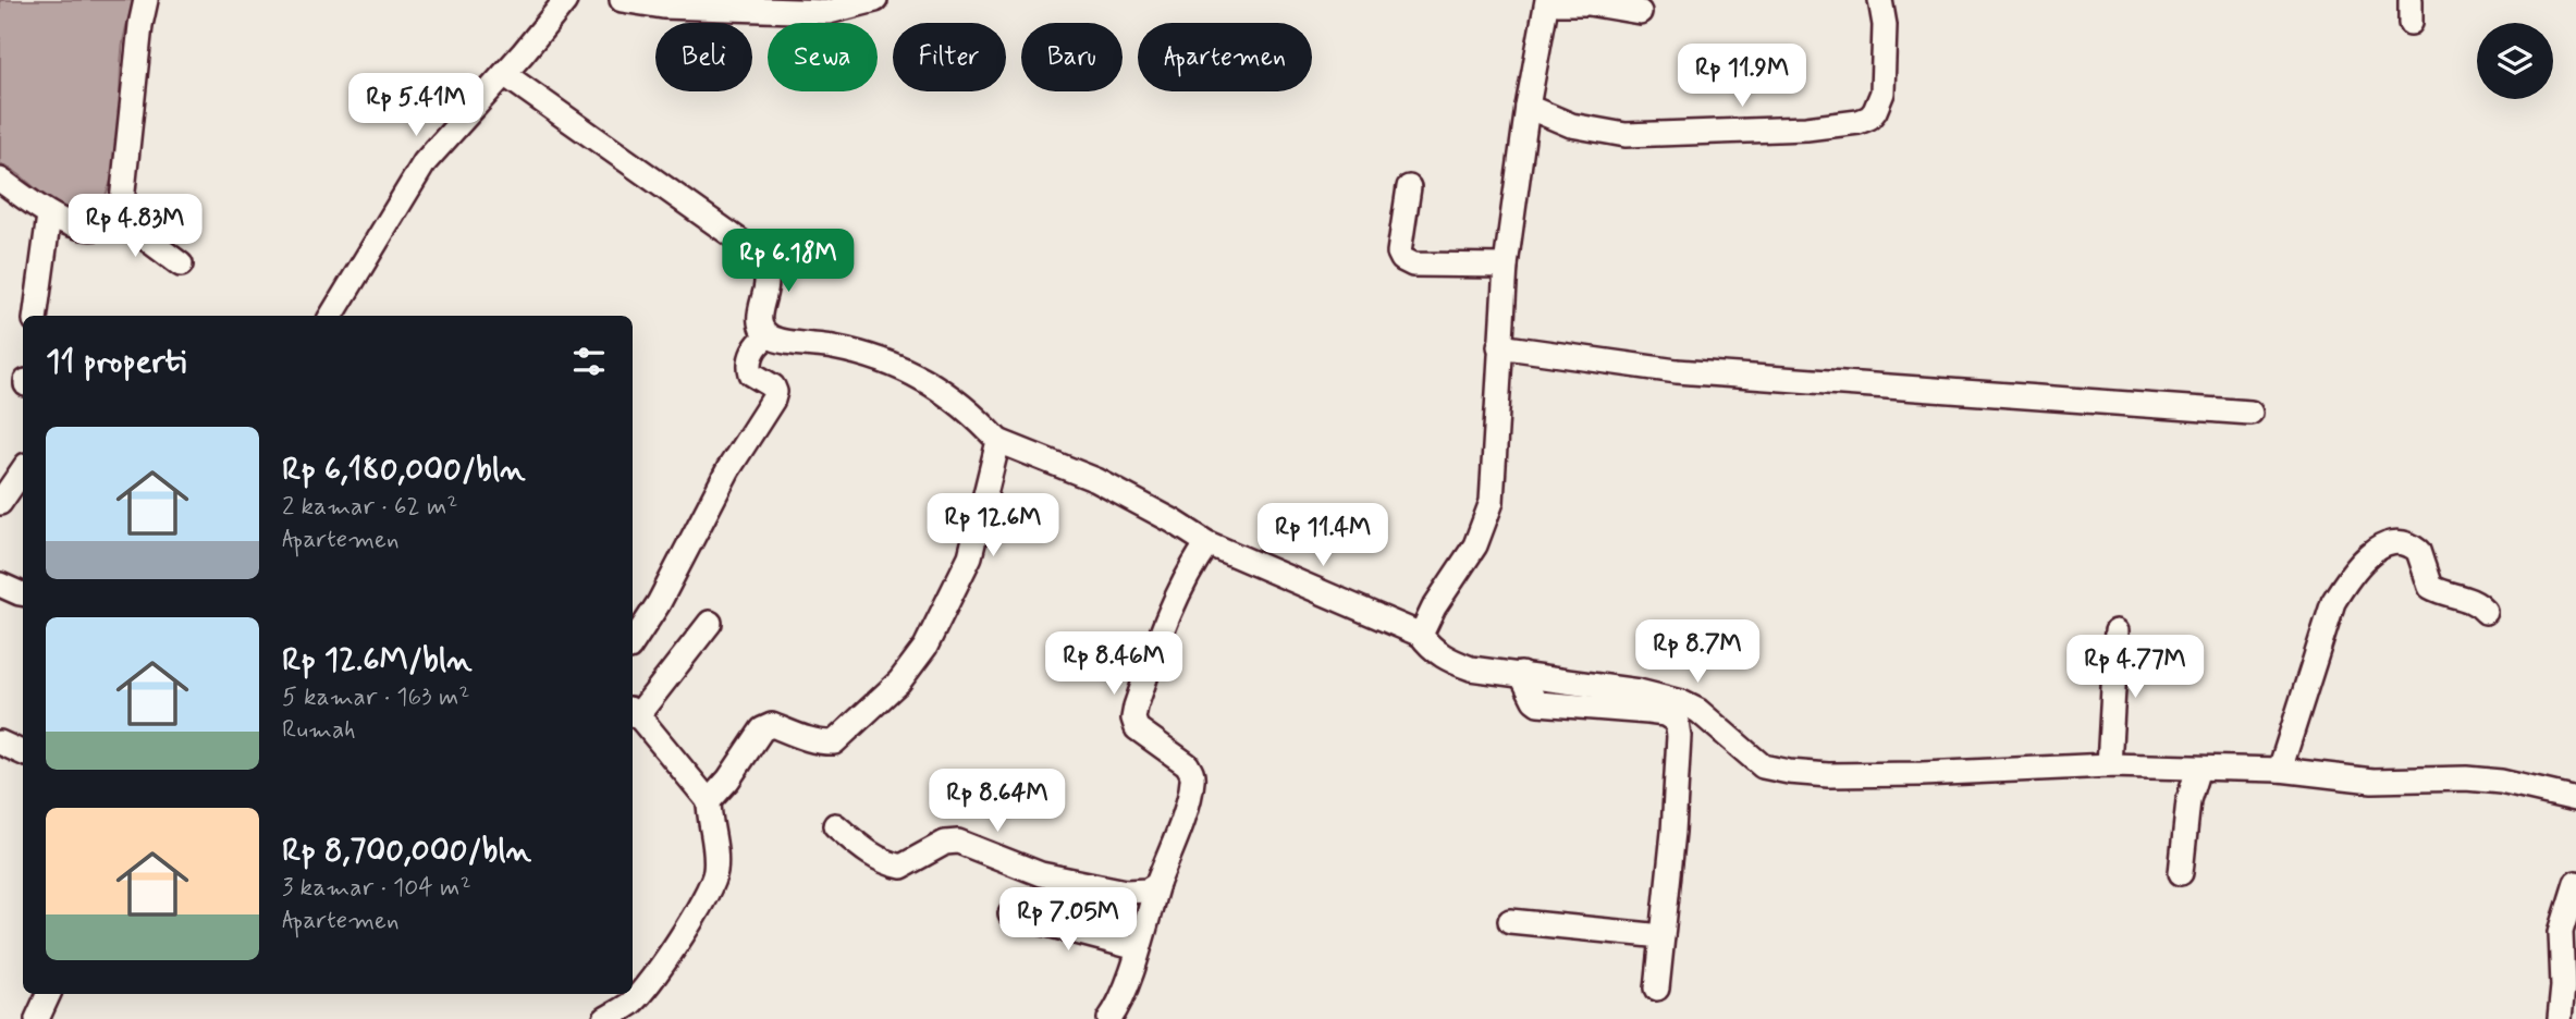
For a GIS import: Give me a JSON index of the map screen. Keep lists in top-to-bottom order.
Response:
{
  "page": {
    "chip": [
      "Beli",
      "Sewa",
      "Filter",
      "Baru",
      "Apartemen"
    ],
    "price": [
      "Rp 11.9M",
      "Rp 5.41M",
      "Rp 4.83M",
      "Rp 6.18M",
      "Rp 12.6M",
      "Rp 11.4M",
      "Rp 8.7M",
      "Rp 8.46M",
      "Rp 4.77M",
      "Rp 8.64M",
      "Rp 7.05M"
    ],
    "heading": "11 properti",
    "list": [
      {
        "name": "Rp 6,180,000/bln",
        "note": "2 kamar · 62 m² · Apartemen"
      },
      {
        "name": "Rp 12.6M/bln",
        "note": "5 kamar · 163 m² · Rumah"
      },
      {
        "name": "Rp 8,700,000/bln",
        "note": "3 kamar · 104 m² · Apartemen"
      }
    ]
  }
}
